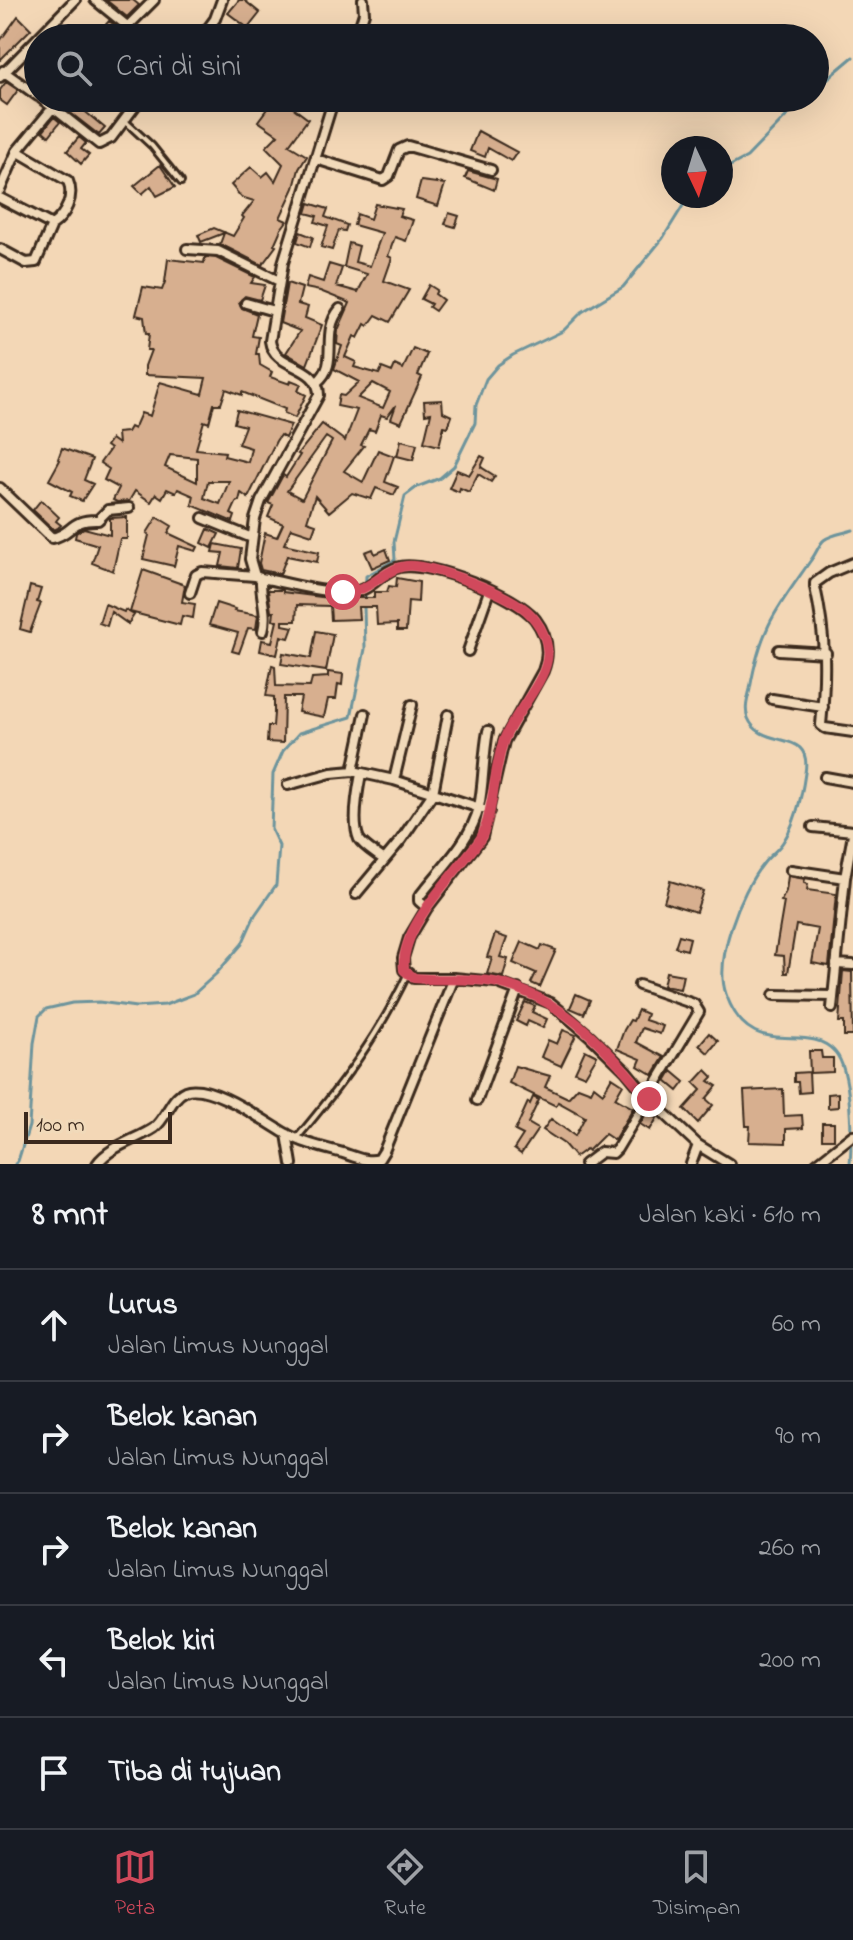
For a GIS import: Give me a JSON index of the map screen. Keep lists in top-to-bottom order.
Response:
{
  "scale_bar": "100 m",
  "north": "bottom",
  "page": {
    "search": "Cari di sini",
    "scale": "100 m",
    "heading": ["8 mnt", "Jalan kaki · 610 m"],
    "list": [
      ["Lurus", "Jalan Limus Nunggal", "60 m"],
      ["Belok kanan", "Jalan Limus Nunggal", "90 m"],
      ["Belok kanan", "Jalan Limus Nunggal", "260 m"],
      ["Belok kiri", "Jalan Limus Nunggal", "200 m"],
      "Tiba di tujuan"
    ],
    "nav": ["Peta", "Rute", "Disimpan"]
  }
}
